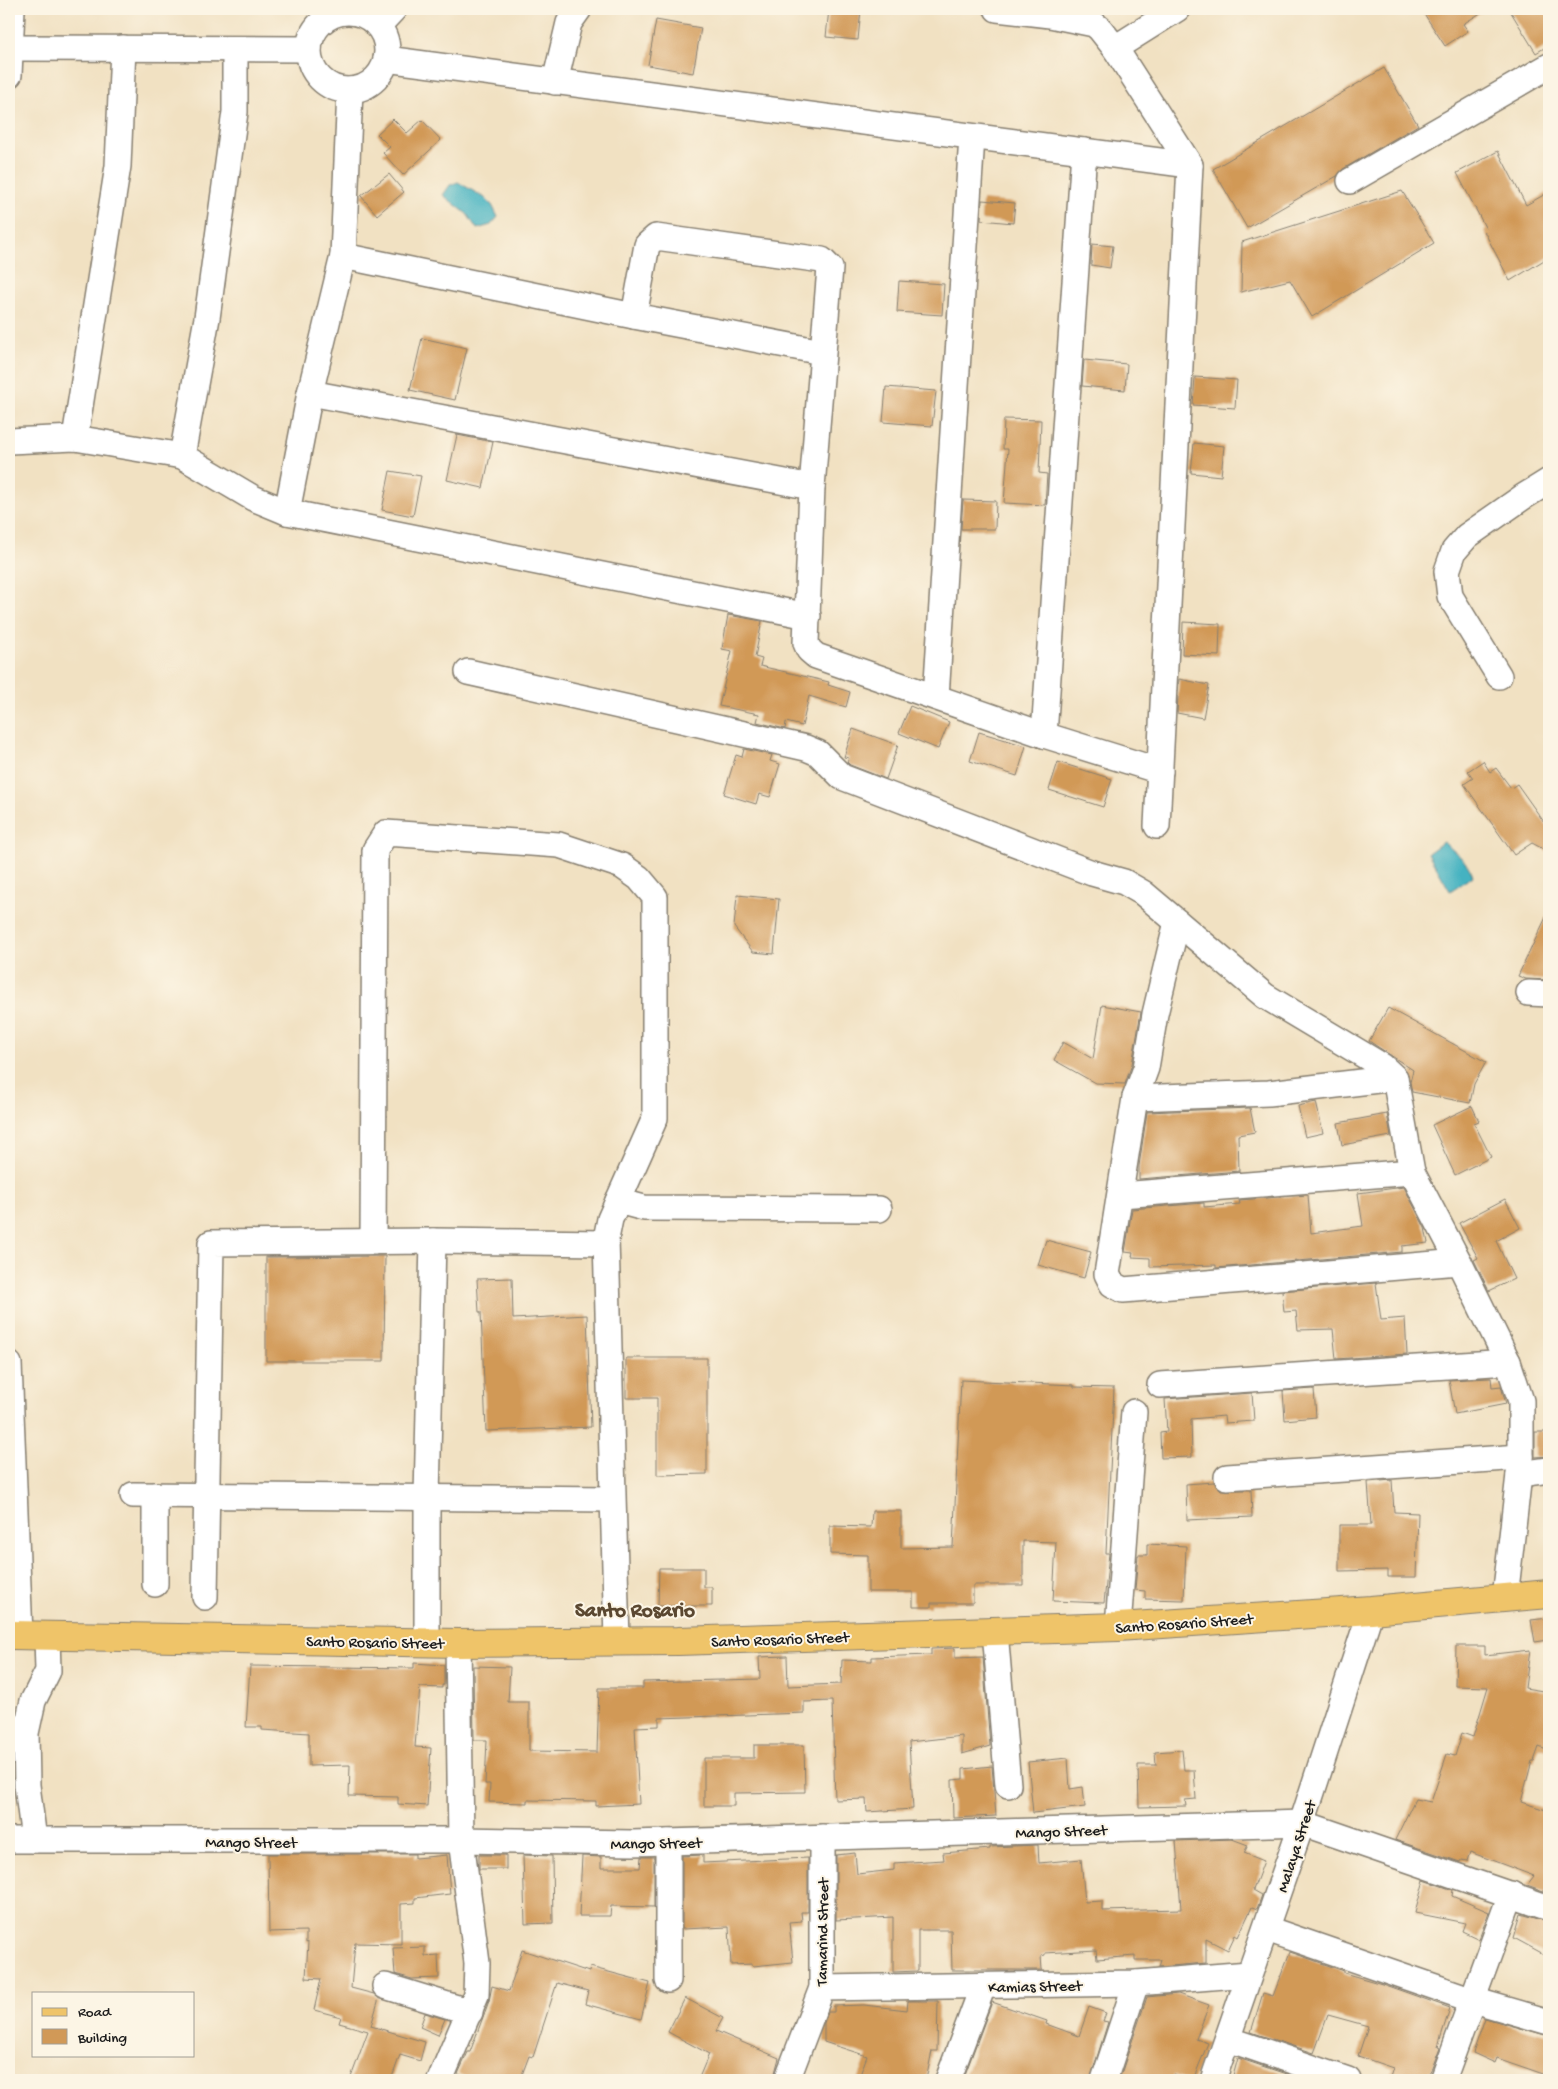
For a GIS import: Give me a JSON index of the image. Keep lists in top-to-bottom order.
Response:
{
  "streets": {
    "main road": ["Santo Rosario Street"],
    "street": [
      "Mango Street",
      "Malaya Street",
      "Tamarind Street",
      "Kamias Street"
    ]
  },
  "crossings": [
    ["Santo Rosario Street", "Malaya Street"],
    ["Mango Street", "Malaya Street"],
    ["Mango Street", "Tamarind Street"],
    ["Malaya Street", "Kamias Street"],
    ["Tamarind Street", "Kamias Street"]
  ],
  "districts": ["Santo Rosario"],
  "legend": ["Road", "Building"]
}
